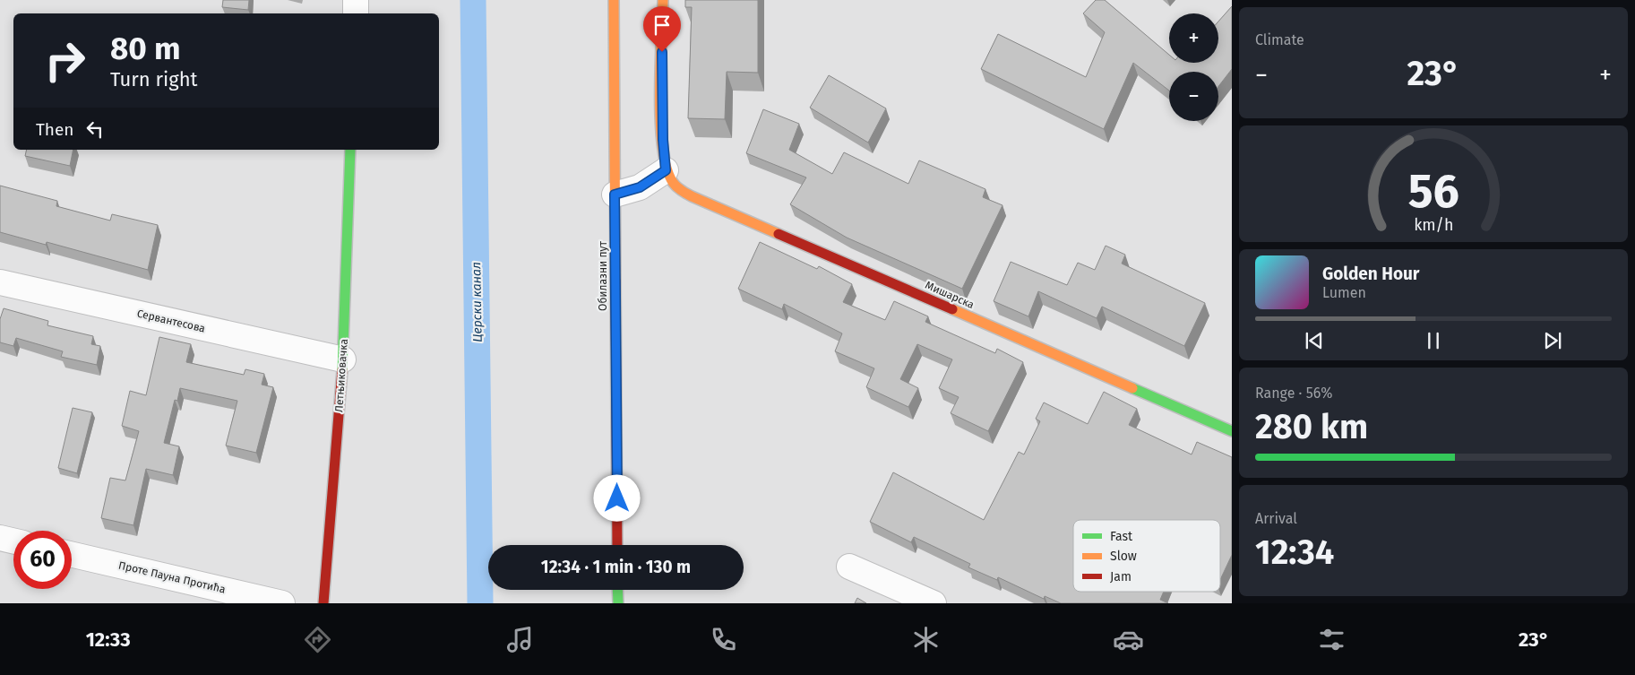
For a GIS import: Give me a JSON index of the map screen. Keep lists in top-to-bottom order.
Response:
{
  "streets": {
    "street": [
      "Обилазни пут",
      "Мишарска",
      "Сервантесова",
      "Летњиковачка",
      "Проте Пауна Протића"
    ]
  },
  "crossings": [
    ["Сервантесова", "Летњиковачка"]
  ],
  "water": ["Церски канал"],
  "legend": ["Fast", "Slow", "Jam"],
  "page": {
    "tile": [
      "Climate",
      ["Range · 56%", "280 km"],
      ["Arrival", "12:34"]
    ],
    "map_buttons": ["+", "−"],
    "turn": ["80 m", "Turn right"],
    "heat": ["−", "23°", "+"],
    "then": "Then",
    "song": ["Golden Hour", "Lumen"],
    "limit": "60",
    "trip": "12:34 · 1 min · 130 m",
    "tabs": ["12:33", "23°"],
    "gauge": ["56", "km/h"]
  }
}
